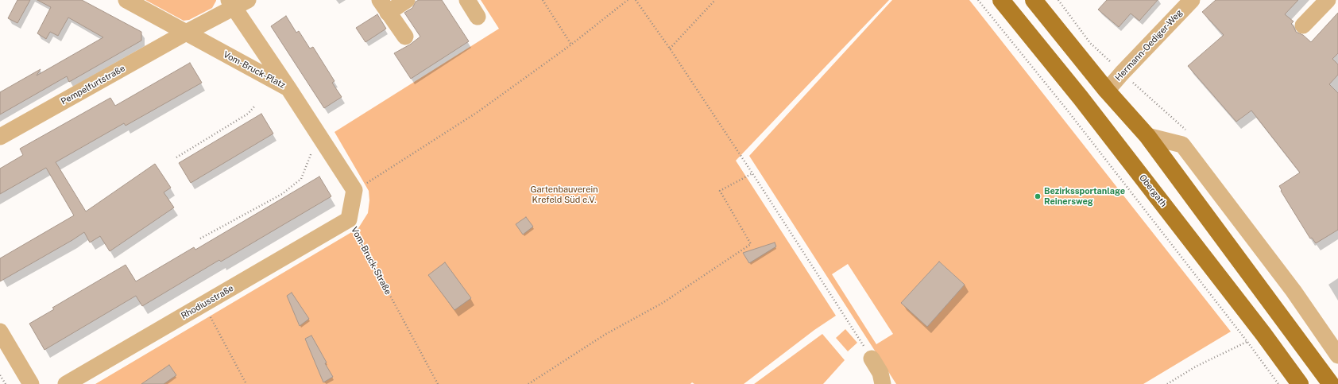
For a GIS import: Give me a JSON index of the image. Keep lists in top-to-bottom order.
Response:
{
  "streets": {
    "main road": ["Obergath"],
    "street": [
      "Hermann-Oediger-Weg",
      "Vom-Bruck-Platz",
      "Pempelfurtstraße",
      "Vom-Bruck-Straße",
      "Rhodiusstraße"
    ]
  },
  "crossings": [
    ["Vom-Bruck-Platz", "Pempelfurtstraße"],
    ["Vom-Bruck-Straße", "Rhodiusstraße"]
  ],
  "parks": ["Gartenbauverein Krefeld Süd e.V."],
  "places": ["Bezirkssportanlage Reinersweg"]
}
